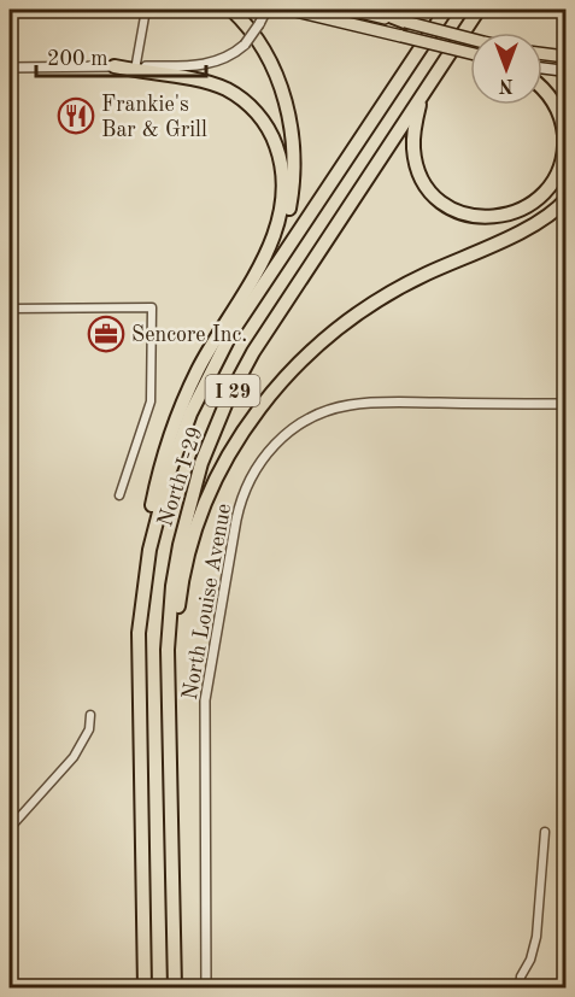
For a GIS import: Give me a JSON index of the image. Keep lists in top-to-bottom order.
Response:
{
  "streets": {
    "highway": ["I 29", "North I-29"],
    "street": ["North Louise Avenue"]
  },
  "places": {
    "restaurant": ["Frankie's Bar & Grill"],
    "office": ["Sencore Inc."]
  },
  "scale_bar": "200 m",
  "north": "bottom"
}
